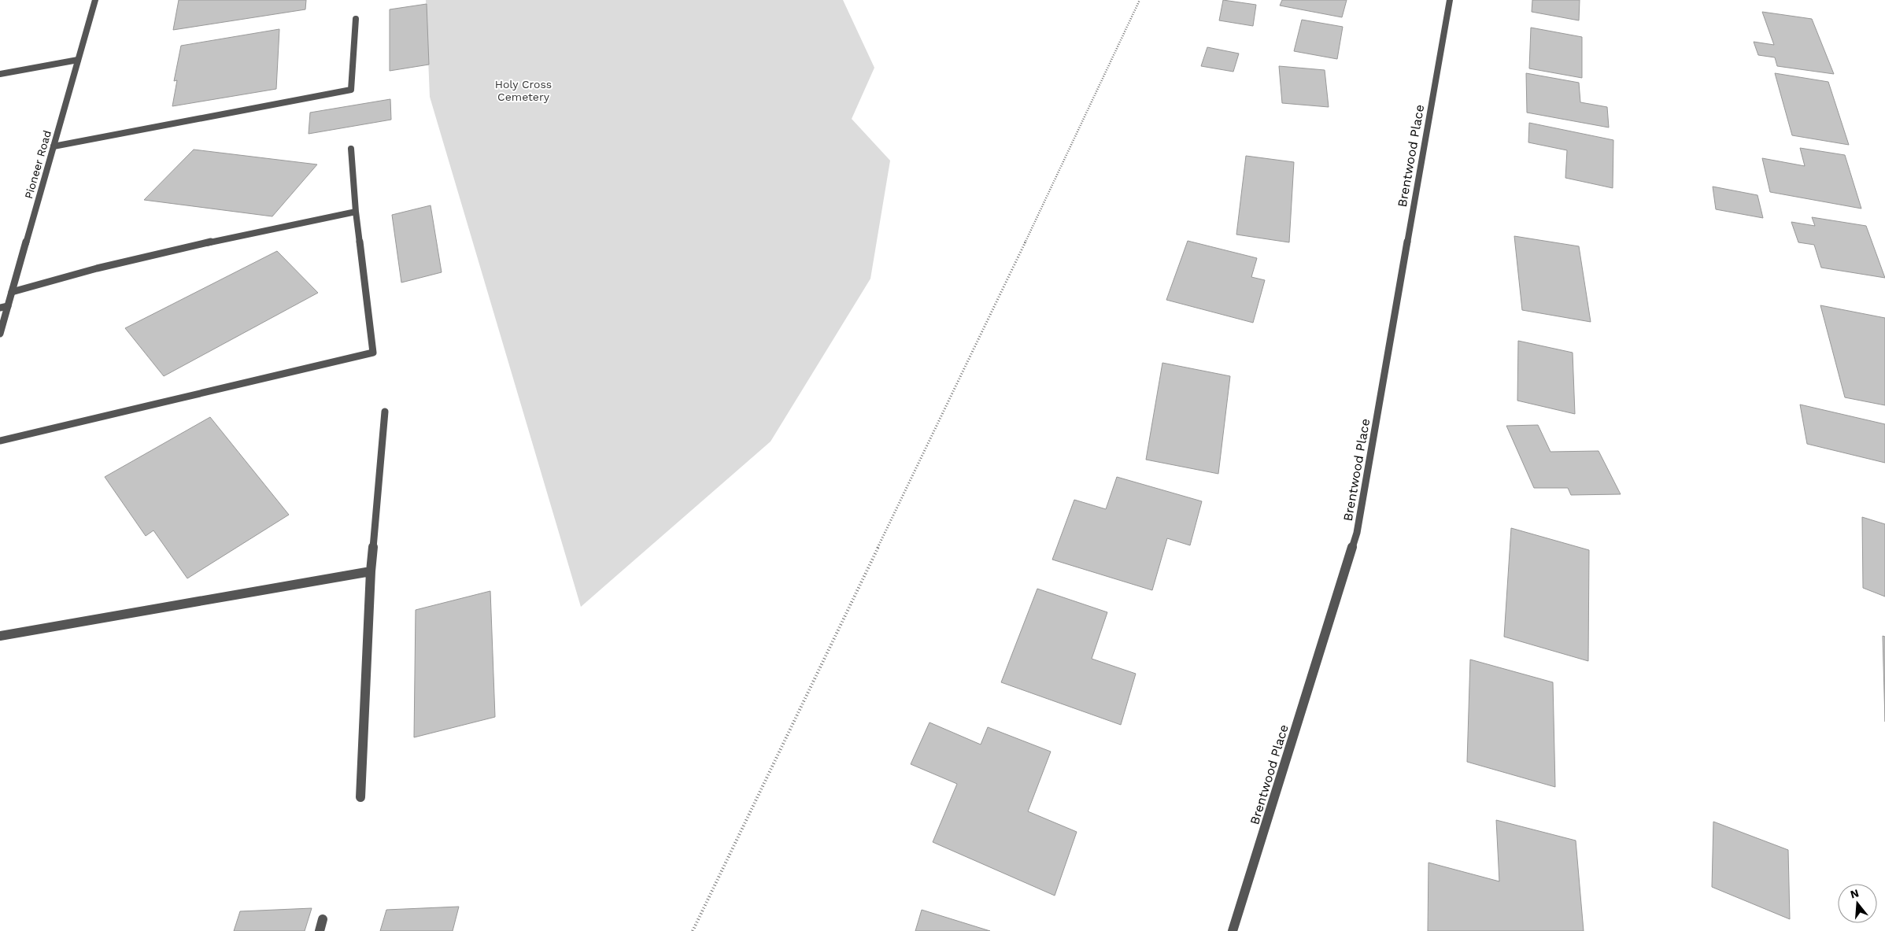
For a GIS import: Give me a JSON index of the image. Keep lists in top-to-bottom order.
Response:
{
  "streets": {
    "street": ["Brentwood Place", "Pioneer Road"]
  },
  "parks": ["Holy Cross Cemetery"],
  "north": "top"
}
